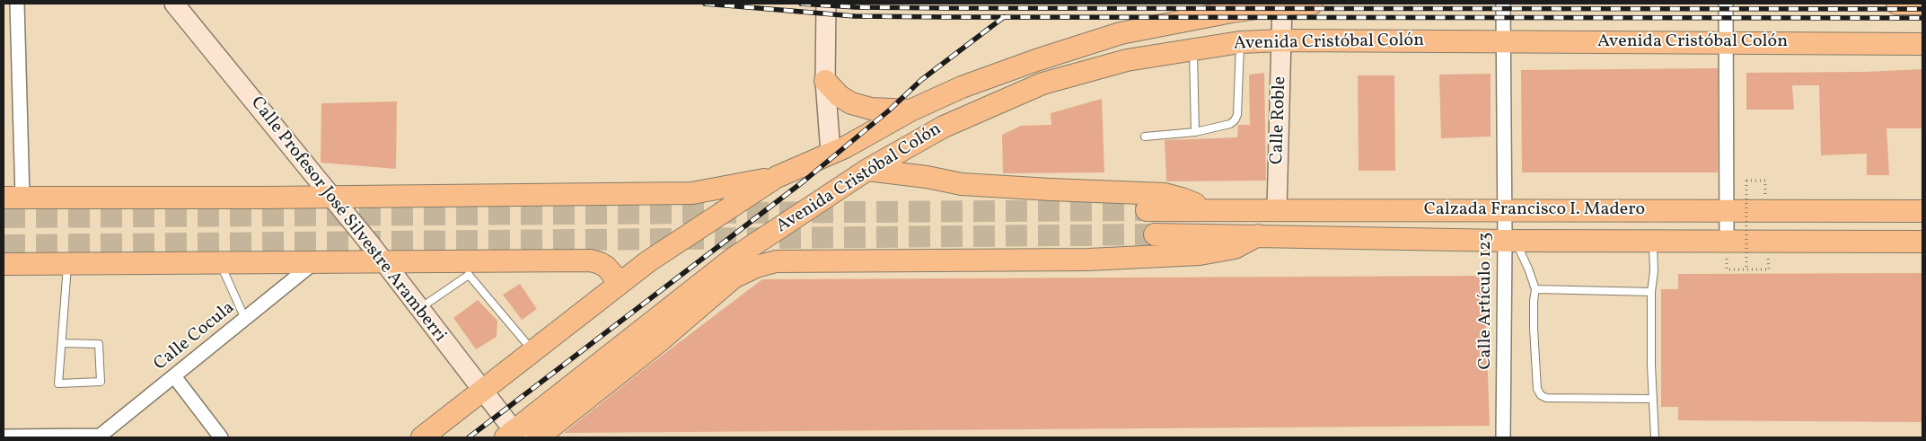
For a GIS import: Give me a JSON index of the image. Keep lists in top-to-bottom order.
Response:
{
  "streets": {
    "main road": [
      "Avenida Cristóbal Colón",
      "Calle Roble",
      "Calzada Francisco I. Madero",
      "Calle Profesor José Silvestre Aramberri"
    ],
    "street": ["Calle Artículo 123", "Calle Cocula"]
  },
  "crossings": [
    ["Avenida Cristóbal Colón", "Calle Roble"],
    ["Avenida Cristóbal Colón", "Calle Profesor José Silvestre Aramberri"],
    ["Avenida Cristóbal Colón", "Calle Artículo 123"],
    ["Calle Roble", "Calzada Francisco I. Madero"],
    ["Calzada Francisco I. Madero", "Calle Artículo 123"]
  ]
}
